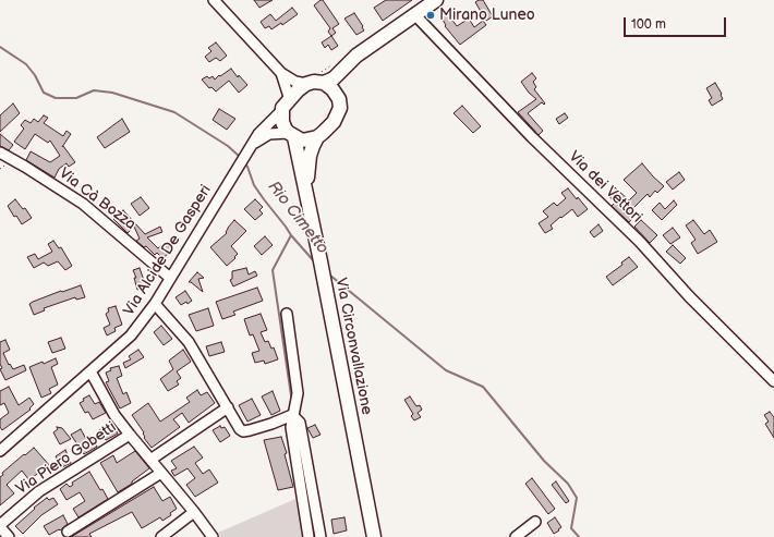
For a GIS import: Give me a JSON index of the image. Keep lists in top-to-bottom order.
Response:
{
  "streets": {
    "main road": ["Via Circonvallazione"],
    "street": [
      "Via dei Vettori",
      "Via Cà Bozza",
      "Via Alcide De Gasperi",
      "Via Piero Gobetti"
    ]
  },
  "crossings": [
    ["Via Cà Bozza", "Via Alcide De Gasperi"],
    ["Via Alcide De Gasperi", "Via Circonvallazione"]
  ],
  "water": ["Rio Cimetto"],
  "places": ["Mirano Luneo"],
  "scale_bar": "100 m"
}
